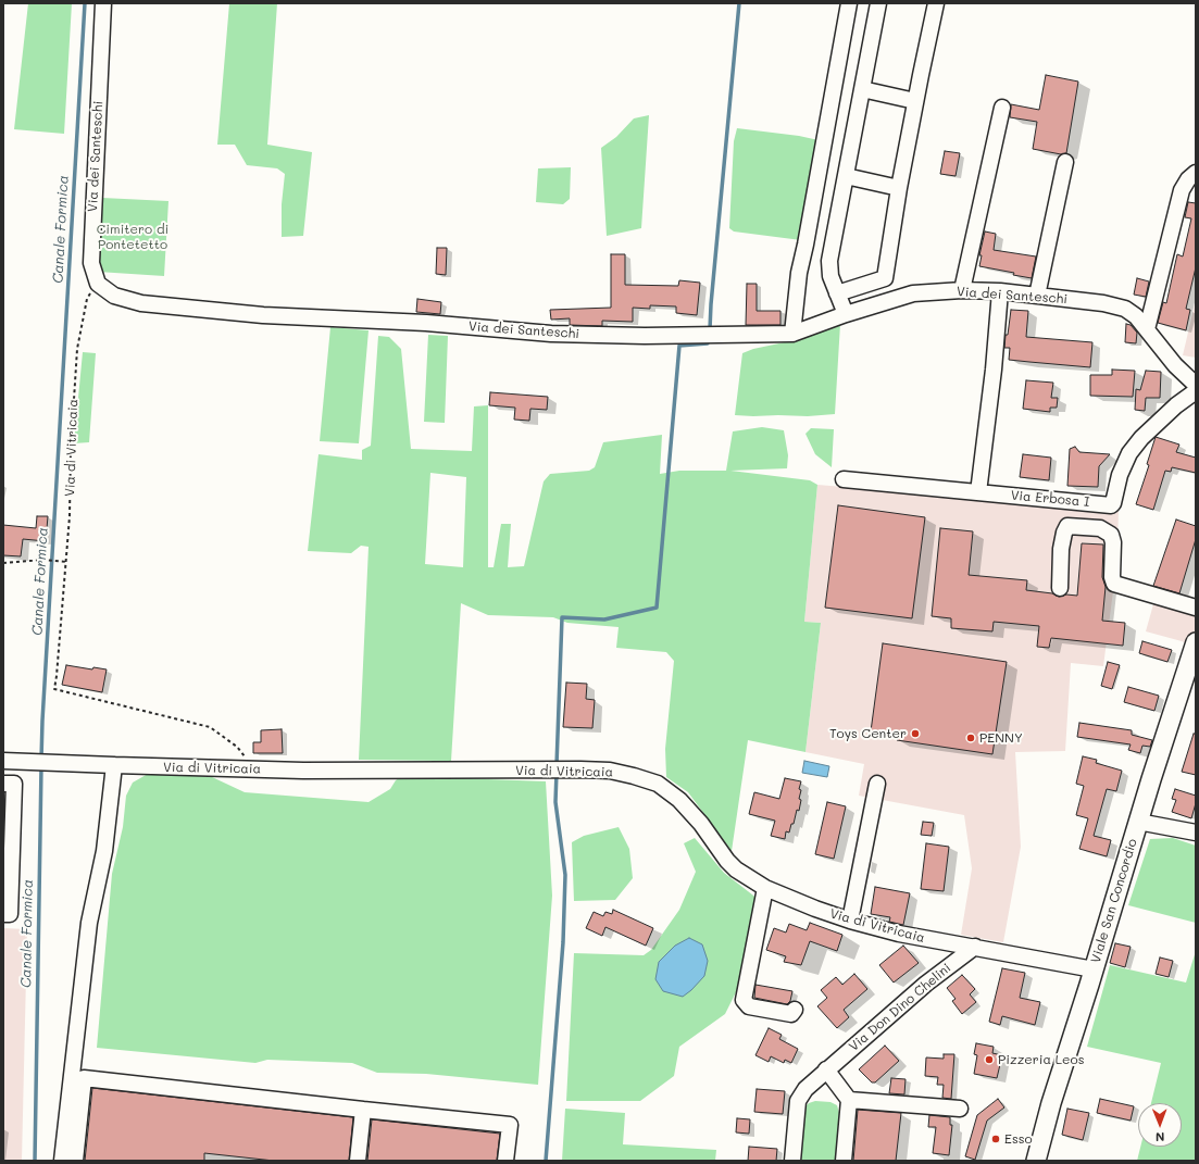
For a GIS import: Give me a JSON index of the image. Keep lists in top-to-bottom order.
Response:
{
  "streets": {
    "main road": ["Viale San Concordio"],
    "street": [
      "Via dei Santeschi",
      "Via di Vitricaia",
      "Via Erbosa I",
      "Via Don Dino Chelini"
    ]
  },
  "crossings": [
    ["Via dei Santeschi", "Via di Vitricaia"],
    ["Via di Vitricaia", "Viale San Concordio"],
    ["Via di Vitricaia", "Via Don Dino Chelini"]
  ],
  "water": ["Canale Formica"],
  "parks": ["Cimitero di Pontetetto"],
  "places": [
    "Toys Center",
    "PENNY",
    "Pizzeria Leos",
    "Esso"
  ],
  "north": "bottom"
}
